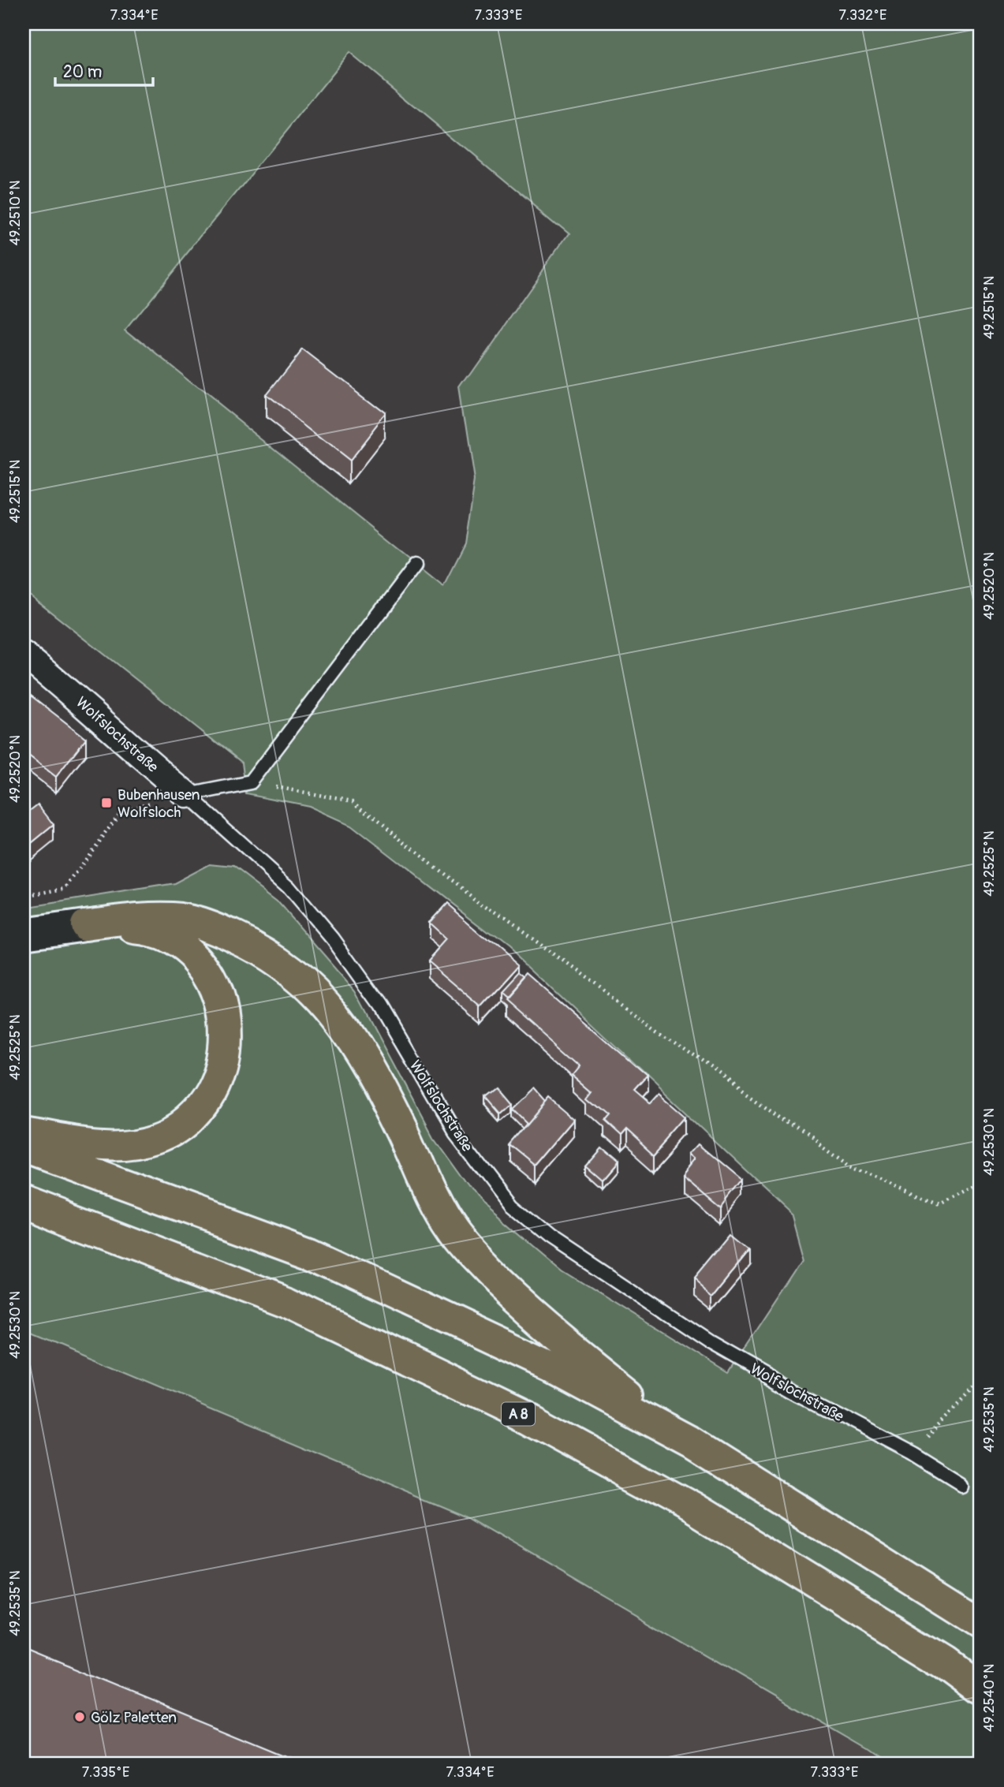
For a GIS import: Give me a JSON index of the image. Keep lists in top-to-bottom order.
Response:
{
  "streets": {
    "highway": ["A 8"],
    "street": ["Wolfslochstraße"]
  },
  "places": {
    "transit": ["Bubenhausen Wolfsloch"],
    "other": ["Gölz Paletten"]
  },
  "scale_bar": "20 m",
  "coordinates": [
    "7.334°E",
    "7.333°E",
    "7.332°E",
    "49.2510°N",
    "49.2515°N",
    "49.2520°N",
    "49.2525°N",
    "49.2530°N",
    "49.2535°N",
    "49.2540°N",
    "7.335°E"
  ]
}
